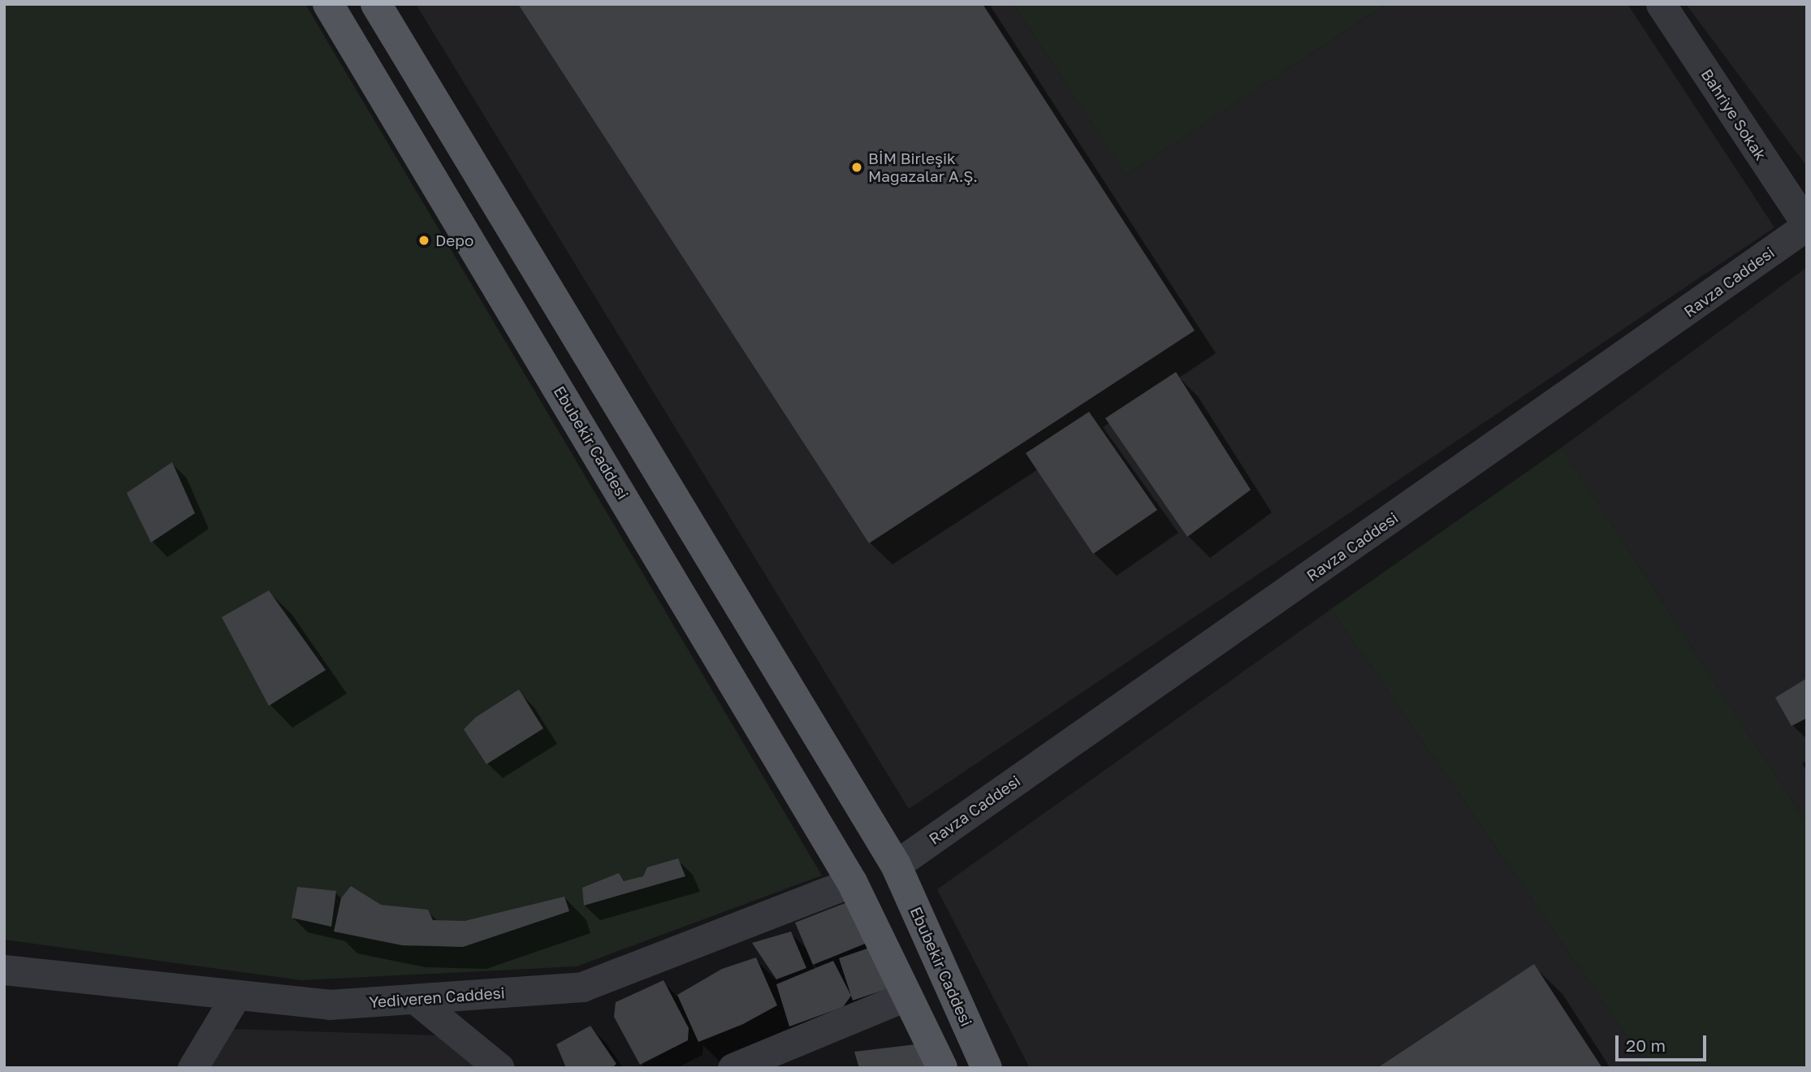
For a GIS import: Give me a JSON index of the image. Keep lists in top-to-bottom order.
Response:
{
  "streets": {
    "main road": ["Ebubekir Caddesi"],
    "street": ["Bahriye Sokak", "Ravza Caddesi", "Yediveren Caddesi"]
  },
  "crossings": [
    ["Bahriye Sokak", "Ravza Caddesi"],
    ["Ravza Caddesi", "Ebubekir Caddesi"],
    ["Ebubekir Caddesi", "Yediveren Caddesi"]
  ],
  "places": ["BİM Birleşik Mağazalar A.Ş.", "Depo"],
  "scale_bar": "20 m"
}
